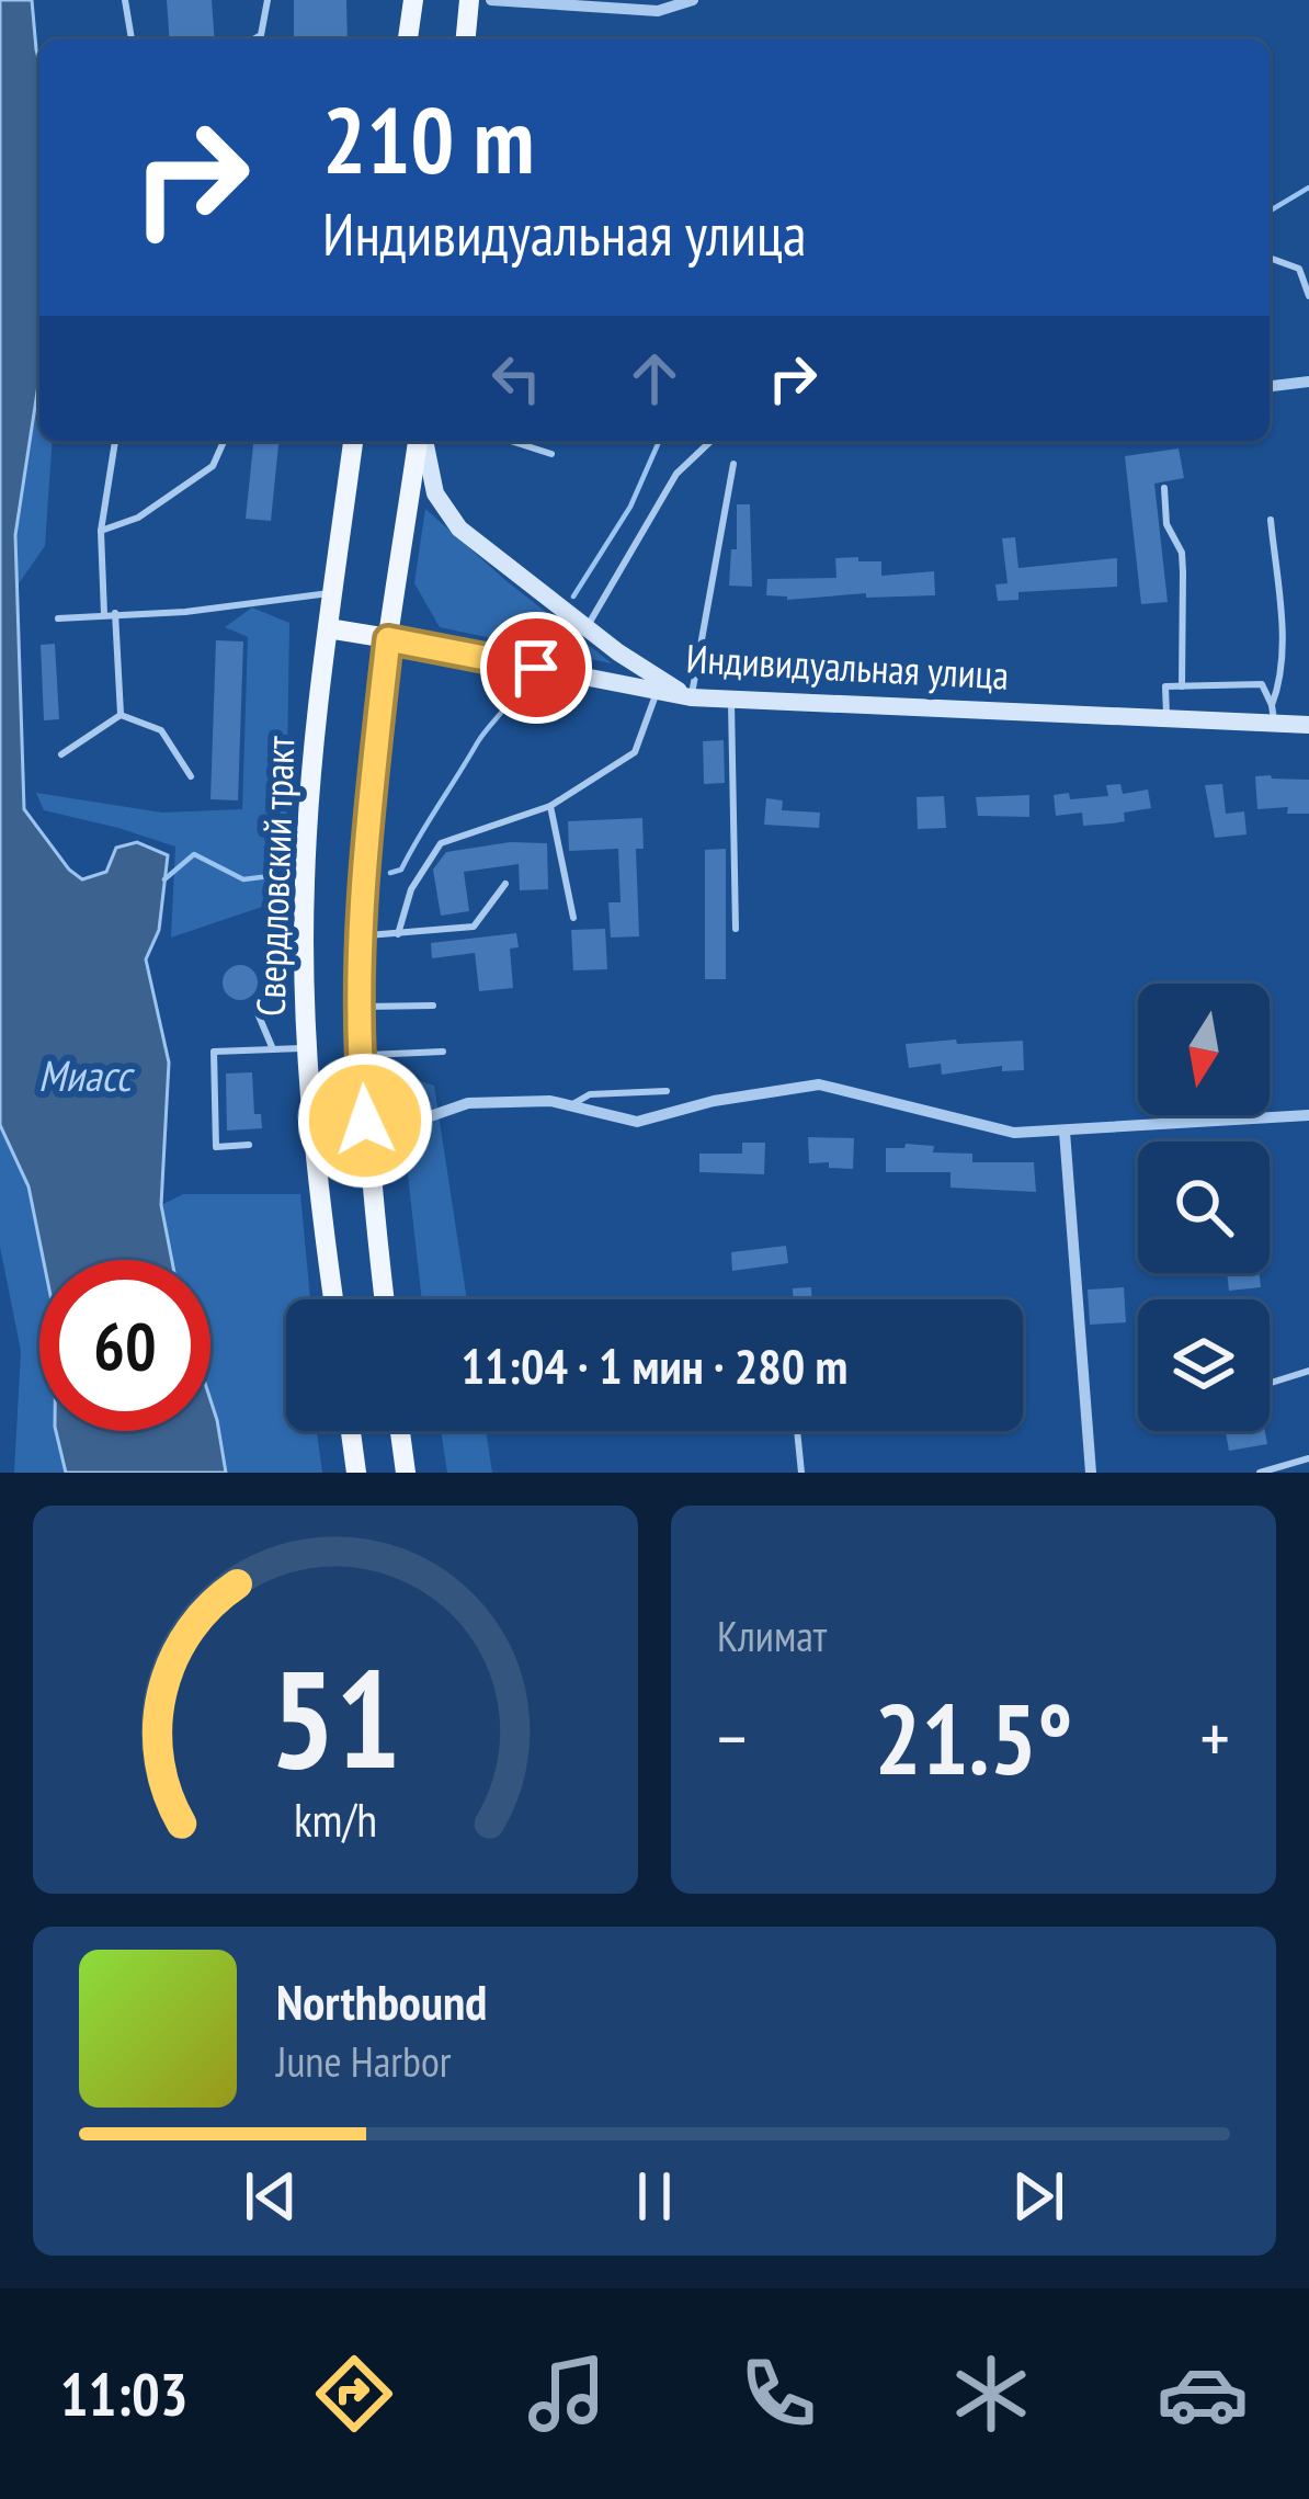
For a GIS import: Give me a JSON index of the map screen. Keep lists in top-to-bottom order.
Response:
{
  "streets": {
    "main road": ["Индивидуальная улица", "Свердловский тракт"]
  },
  "water": ["Миасс"],
  "north": "bottom",
  "page": {
    "turn": ["210 m", "Индивидуальная улица"],
    "limit": "60",
    "trip": "11:04 · 1 мин · 280 m",
    "tile": "Климат",
    "heat": ["−", "21.5°", "+"],
    "song": ["Northbound", "June Harbor"],
    "tabs": "11:03",
    "gauge": ["51", "km/h"]
  }
}
